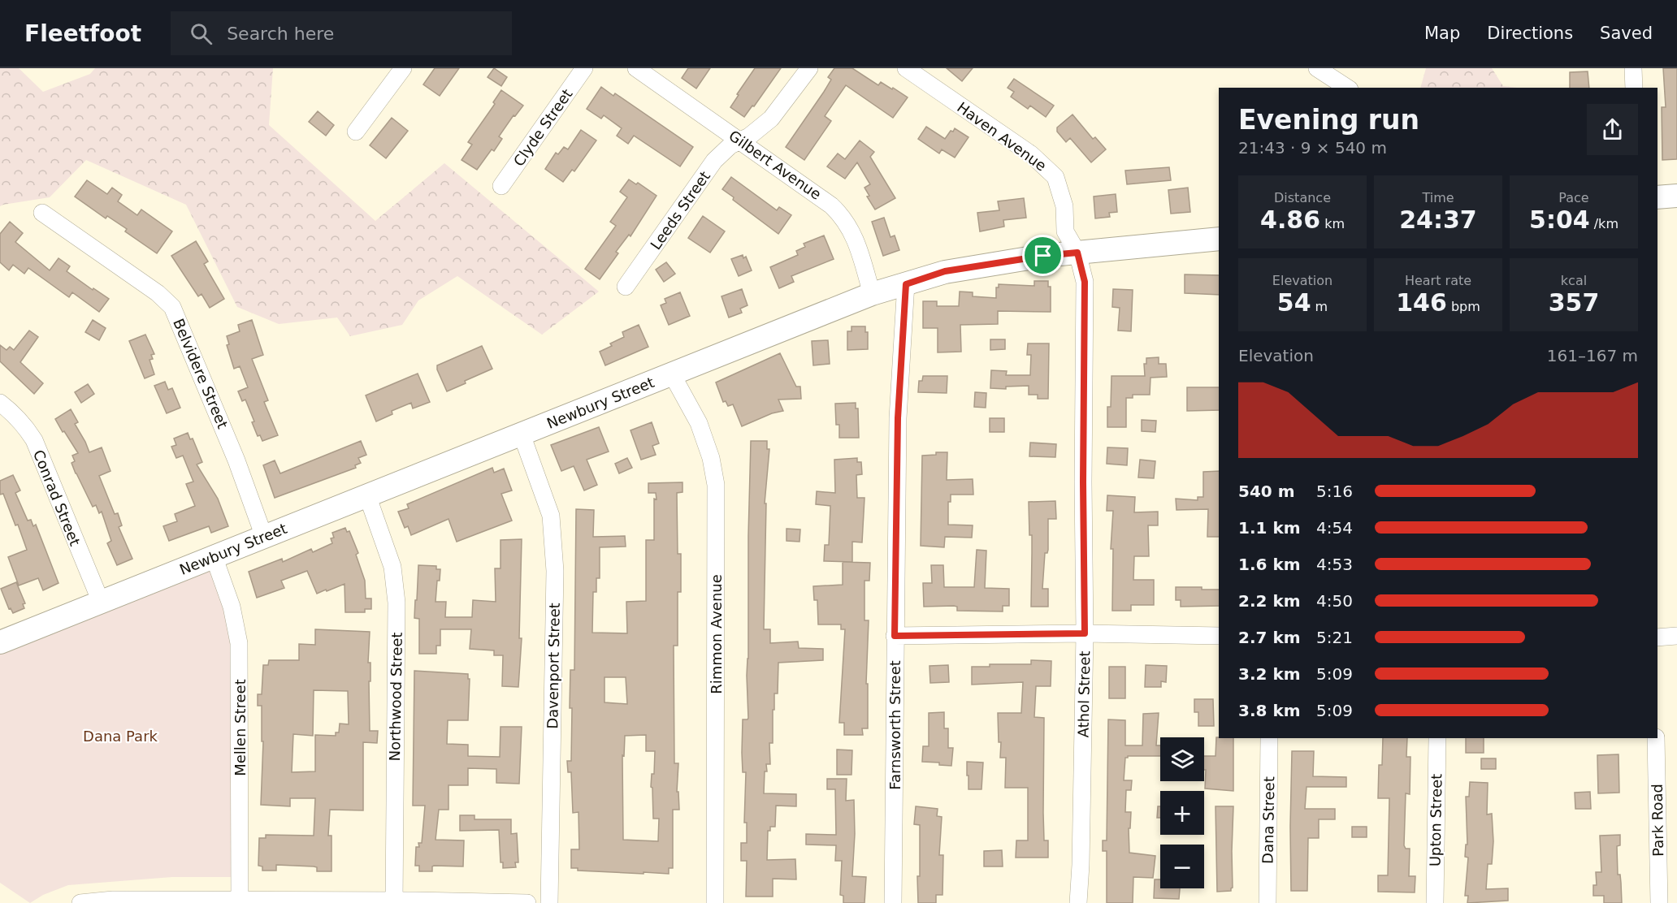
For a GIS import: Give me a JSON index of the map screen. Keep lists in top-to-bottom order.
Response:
{
  "streets": {
    "street": [
      "Clyde Street",
      "Haven Avenue",
      "Gilbert Avenue",
      "Leeds Street",
      "Belvidere Street",
      "Newbury Street",
      "Conrad Street",
      "Rimmon Avenue",
      "Davenport Street",
      "Athol Street",
      "Northwood Street",
      "Farnsworth Street",
      "Mellen Street",
      "Dana Street",
      "Upton Street",
      "Park Road"
    ]
  },
  "crossings": [
    ["Haven Avenue", "Newbury Street"],
    ["Haven Avenue", "Athol Street"],
    ["Gilbert Avenue", "Leeds Street"],
    ["Gilbert Avenue", "Newbury Street"],
    ["Belvidere Street", "Newbury Street"],
    ["Newbury Street", "Conrad Street"],
    ["Newbury Street", "Rimmon Avenue"],
    ["Newbury Street", "Davenport Street"],
    ["Newbury Street", "Athol Street"],
    ["Newbury Street", "Northwood Street"],
    ["Newbury Street", "Farnsworth Street"],
    ["Newbury Street", "Mellen Street"]
  ],
  "parks": ["Dana Park"],
  "page": {
    "header": "Fleetfoot",
    "search": "Search here",
    "nav": ["Map", "Directions", "Saved"],
    "heading": ["Evening run", "21:43 · 9 × 540 m"],
    "stats": [
      ["Distance", "4.86 km"],
      ["Time", "24:37"],
      ["Pace", "5:04 /km"],
      ["Elevation", "54 m"],
      ["Heart rate", "146 bpm"],
      ["kcal", "357"]
    ],
    "chart": ["Elevation", "161–167 m"],
    "list": [
      {
        "name": "540 m",
        "note": "5:16"
      },
      {
        "name": "1.1 km",
        "note": "4:54"
      },
      {
        "name": "1.6 km",
        "note": "4:53"
      },
      {
        "name": "2.2 km",
        "note": "4:50"
      },
      {
        "name": "2.7 km",
        "note": "5:21"
      },
      {
        "name": "3.2 km",
        "note": "5:09"
      },
      {
        "name": "3.8 km",
        "note": "5:09"
      }
    ],
    "map_buttons": ["+", "−"]
  }
}
